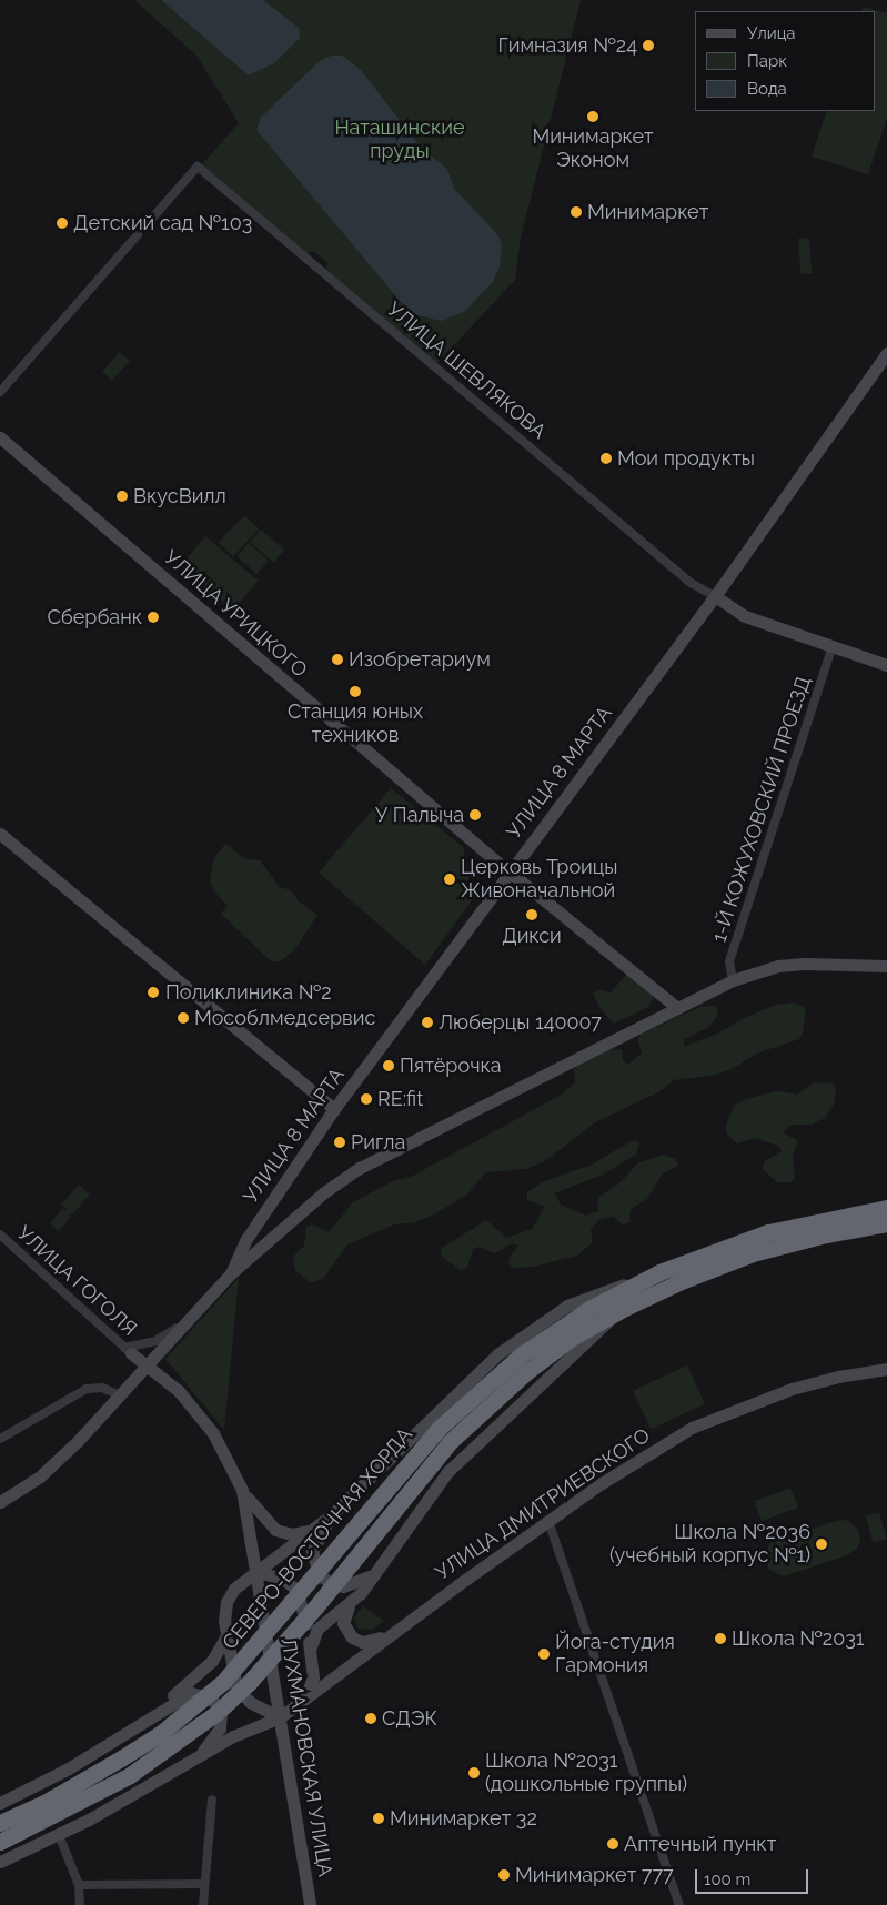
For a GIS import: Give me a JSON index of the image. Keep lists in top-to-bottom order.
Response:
{
  "streets": {
    "highway": ["СЕВЕРО-ВОСТОЧНАЯ ХОРДА"],
    "street": [
      "УЛИЦА ШЕВЛЯКОВА",
      "УЛИЦА УРИЦКОГО",
      "УЛИЦА 8 МАРТА",
      "1-Й КОЖУХОВСКИЙ ПРОЕЗД",
      "УЛИЦА ГОГОЛЯ",
      "УЛИЦА ДМИТРИЕВСКОГО",
      "ЛУХМАНОВСКАЯ УЛИЦА"
    ]
  },
  "crossings": [
    ["УЛИЦА ШЕВЛЯКОВА", "УЛИЦА 8 МАРТА"],
    ["УЛИЦА УРИЦКОГО", "УЛИЦА 8 МАРТА"],
    ["УЛИЦА ДМИТРИЕВСКОГО", "ЛУХМАНОВСКАЯ УЛИЦА"]
  ],
  "parks": ["Наташинские пруды"],
  "places": [
    "Гимназия №24",
    "Минимаркет Эконом",
    "Минимаркет",
    "Детский сад №103",
    "Мои продукты",
    "ВкусВилл",
    "Сбербанк",
    "Изобретариум",
    "Станция юных техников",
    "У Палыча",
    "Церковь Троицы Живоначальной",
    "Дикси",
    "Поликлиника №2",
    "Мособлмедсервис",
    "Люберцы 140007",
    "Пятёрочка",
    "RE:fit",
    "Ригла",
    "Школа №2036 (учебный корпус №1)",
    "Школа №2031",
    "Йога-студия Гармония",
    "СДЭК",
    "Школа №2031 (дошкольные группы)",
    "Минимаркет 32",
    "Аптечный пункт",
    "Минимаркет 777"
  ],
  "legend": ["Улица", "Парк", "Вода"],
  "scale_bar": "100 m"
}
